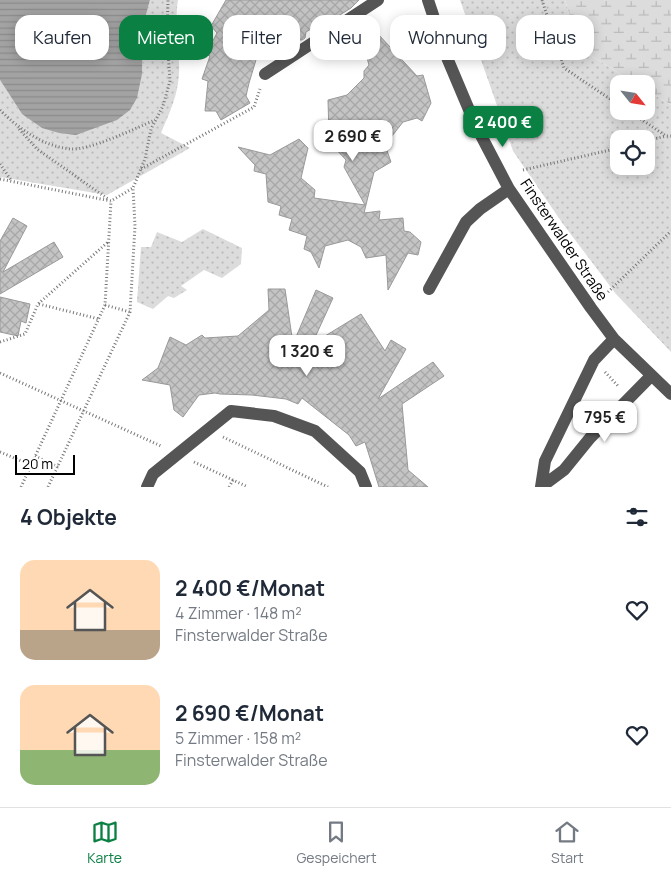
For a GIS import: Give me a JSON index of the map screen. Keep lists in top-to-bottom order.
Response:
{
  "streets": {
    "street": ["Finsterwalder Straße"]
  },
  "scale_bar": "20 m",
  "north": "bottom right",
  "page": {
    "chip": [
      "Kaufen",
      "Mieten",
      "Filter",
      "Neu",
      "Wohnung",
      "Haus"
    ],
    "price": [
      "2 400 €",
      "2 690 €",
      "1 320 €",
      "795 €"
    ],
    "scale": "20 m",
    "heading": "4 Objekte",
    "list": [
      {
        "name": "2 400 €/Monat",
        "note": "4 Zimmer · 148 m² · Finsterwalder Straße"
      },
      {
        "name": "2 690 €/Monat",
        "note": "5 Zimmer · 158 m² · Finsterwalder Straße"
      }
    ],
    "tabs": ["Karte", "Gespeichert", "Start"]
  }
}
